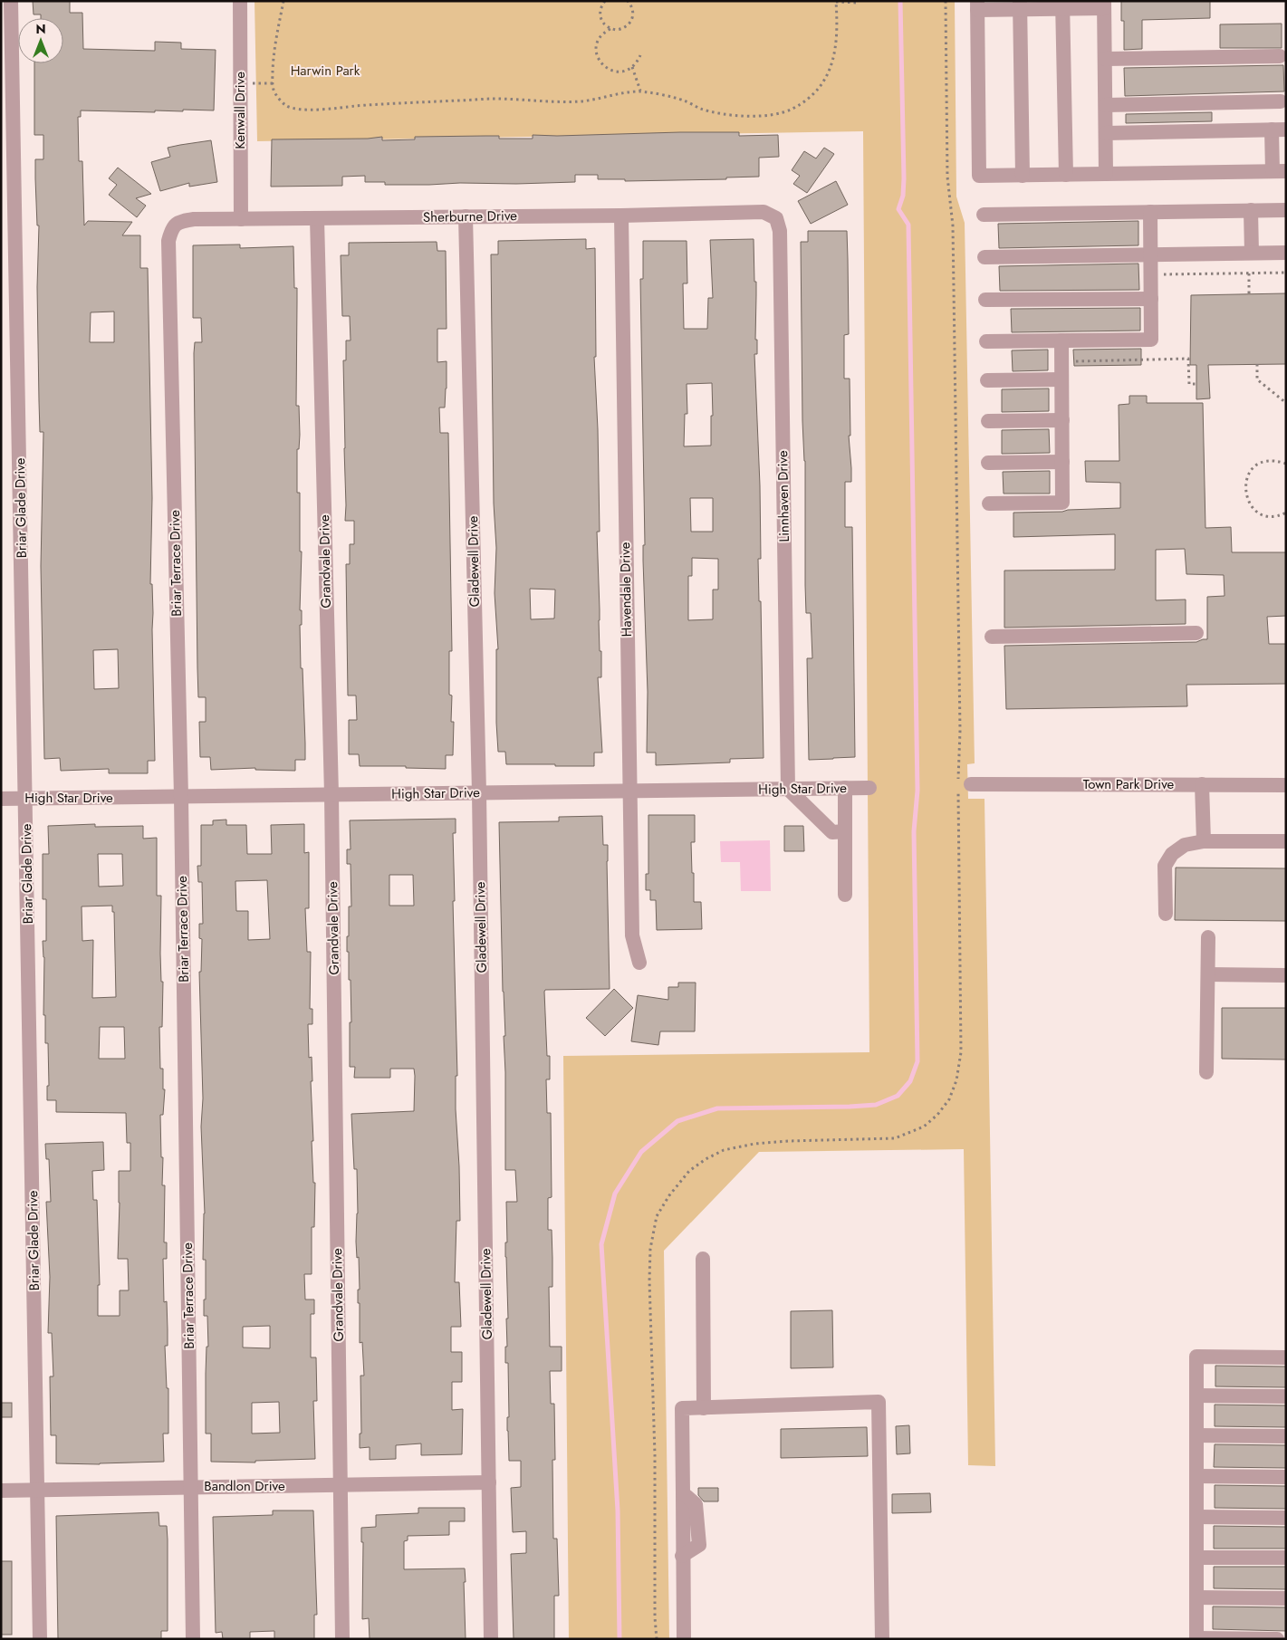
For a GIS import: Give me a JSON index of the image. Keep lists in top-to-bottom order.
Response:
{
  "streets": {
    "street": [
      "Kenwall Drive",
      "Sherburne Drive",
      "Linnhaven Drive",
      "Briar Glade Drive",
      "Grandvale Drive",
      "Gladewell Drive",
      "Briar Terrace Drive",
      "Havendale Drive",
      "Town Park Drive",
      "High Star Drive",
      "Bandlon Drive"
    ]
  },
  "crossings": [
    ["Kenwall Drive", "Sherburne Drive"],
    ["Sherburne Drive", "Linnhaven Drive"],
    ["Sherburne Drive", "Grandvale Drive"],
    ["Sherburne Drive", "Gladewell Drive"],
    ["Sherburne Drive", "Briar Terrace Drive"],
    ["Sherburne Drive", "Havendale Drive"],
    ["Linnhaven Drive", "High Star Drive"],
    ["Briar Glade Drive", "High Star Drive"],
    ["Briar Glade Drive", "Bandlon Drive"],
    ["Grandvale Drive", "High Star Drive"],
    ["Grandvale Drive", "Bandlon Drive"],
    ["Gladewell Drive", "High Star Drive"],
    ["Gladewell Drive", "Bandlon Drive"],
    ["Briar Terrace Drive", "High Star Drive"],
    ["Briar Terrace Drive", "Bandlon Drive"],
    ["Havendale Drive", "High Star Drive"]
  ],
  "parks": ["Harwin Park"],
  "north": "top"
}
